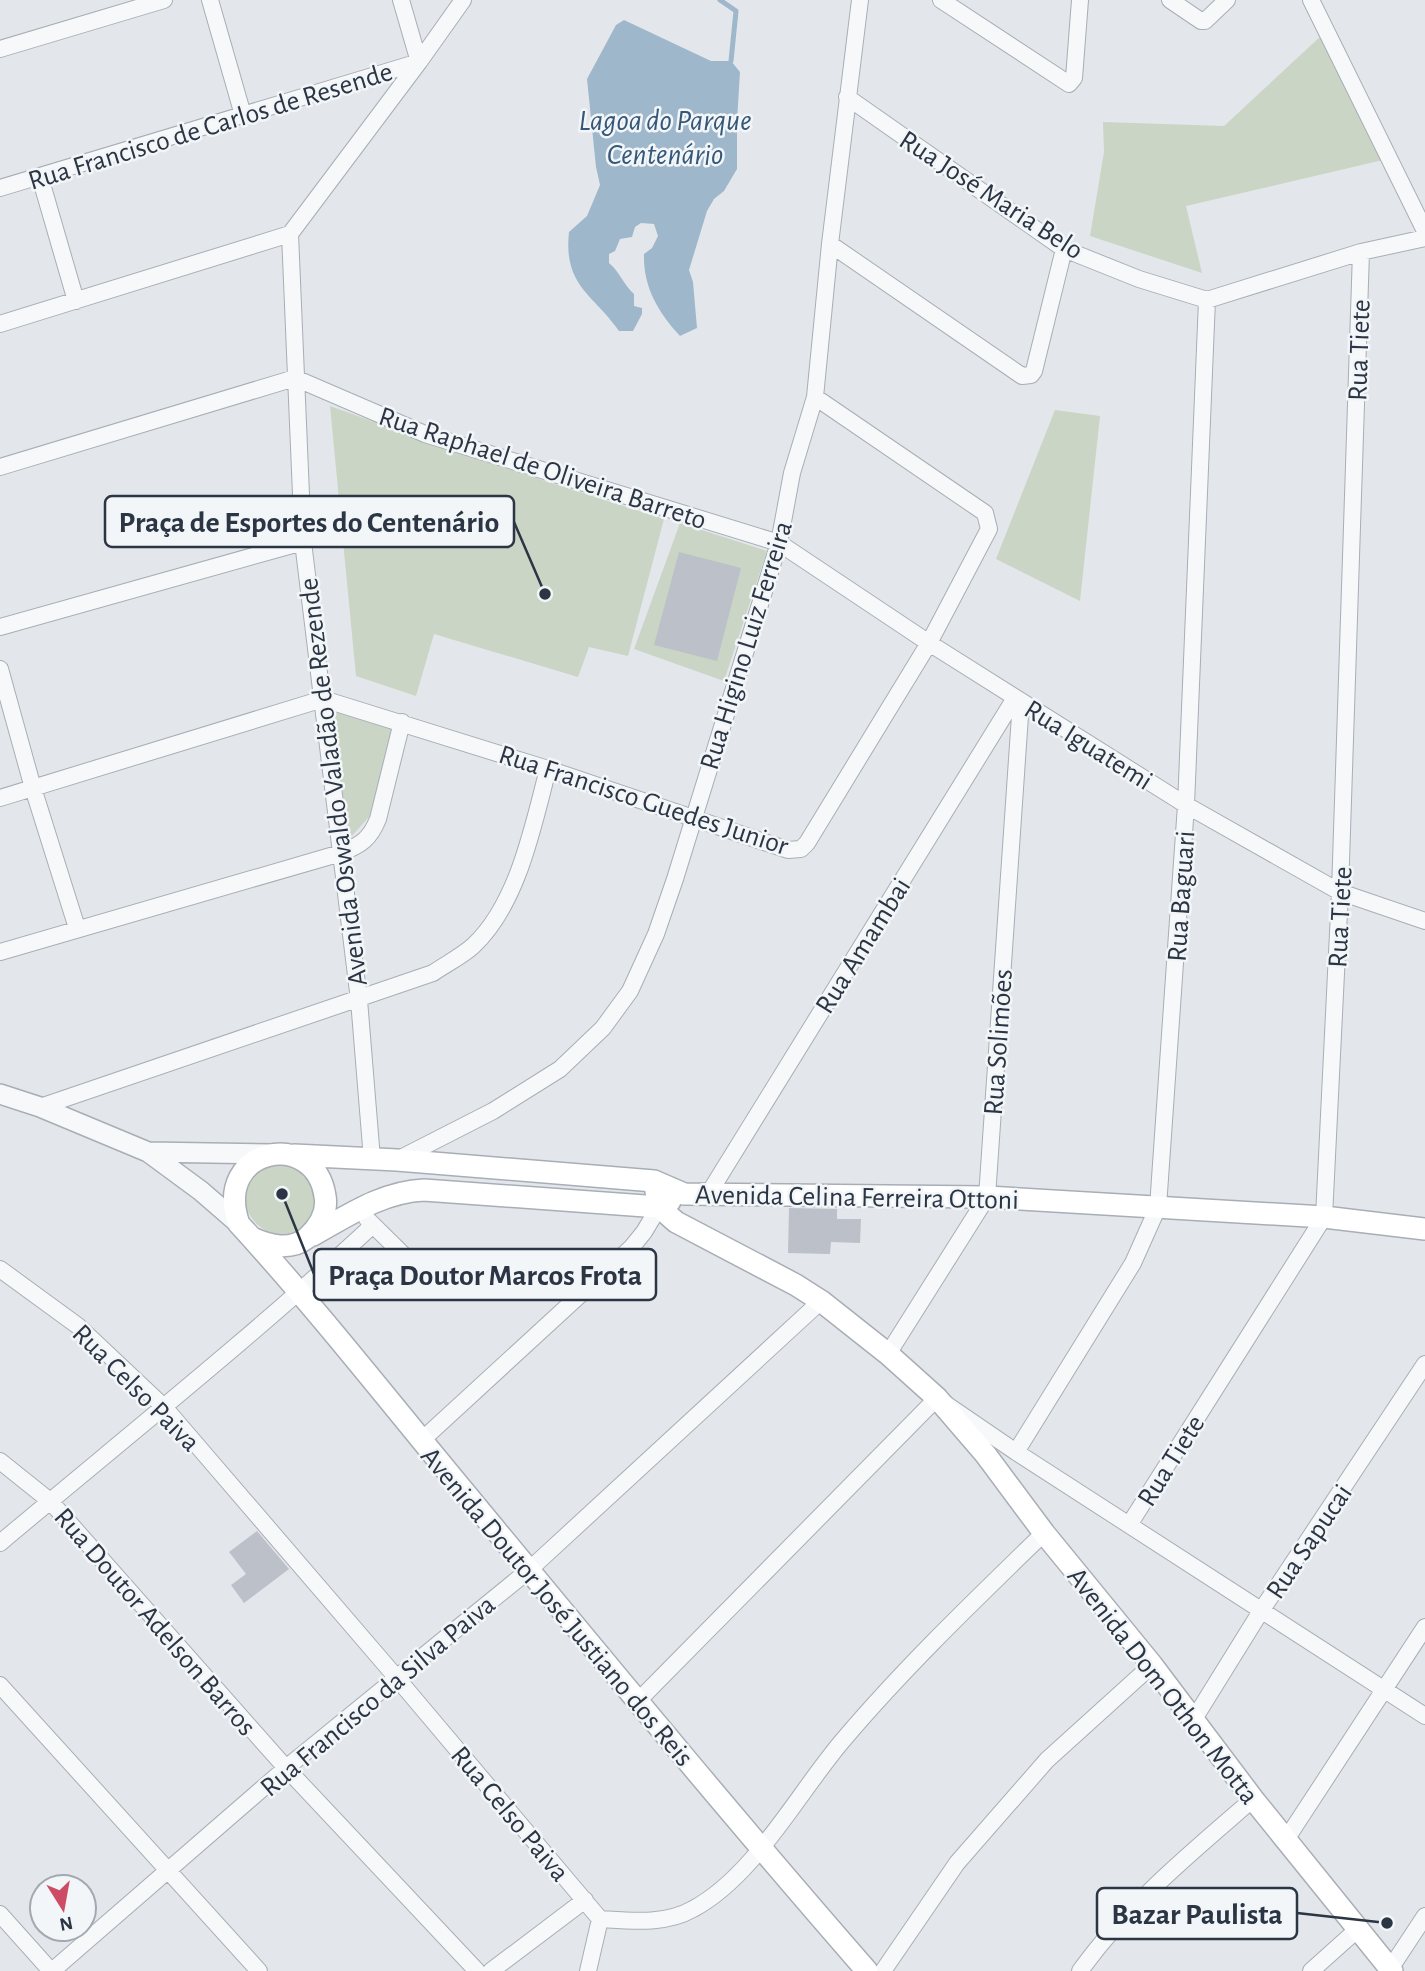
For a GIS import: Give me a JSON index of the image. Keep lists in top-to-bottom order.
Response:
{
  "streets": {
    "main road": ["Avenida Celina Ferreira Ottoni", "Avenida Doutor José Justiano dos Reis", "Avenida Dom Othon Motta"],
    "street": [
      "Rua Francisco de Carlos de Resende",
      "Rua José Maria Belo",
      "Rua Tiete",
      "Rua Raphael de Oliveira Barreto",
      "Rua Higino Luiz Ferreira",
      "Rua Iguatemi",
      "Avenida Oswaldo Valadão de Rezende",
      "Rua Francisco Guedes Junior",
      "Rua Baguari",
      "Rua Amambai",
      "Rua Solimões",
      "Rua Celso Paiva",
      "Rua Sapucai",
      "Rua Doutor Adelson Barros",
      "Rua Francisco da Silva Paiva"
    ]
  },
  "crossings": [
    ["Rua José Maria Belo", "Rua Higino Luiz Ferreira"],
    ["Rua José Maria Belo", "Rua Baguari"],
    ["Rua Tiete", "Rua Iguatemi"],
    ["Rua Tiete", "Avenida Celina Ferreira Ottoni"],
    ["Rua Raphael de Oliveira Barreto", "Rua Higino Luiz Ferreira"],
    ["Rua Raphael de Oliveira Barreto", "Rua Iguatemi"],
    ["Rua Raphael de Oliveira Barreto", "Avenida Oswaldo Valadão de Rezende"],
    ["Rua Raphael de Oliveira Barreto", "Rua Francisco Guedes Junior"],
    ["Rua Raphael de Oliveira Barreto", "Rua Amambai"],
    ["Rua Raphael de Oliveira Barreto", "Rua Solimões"],
    ["Rua Higino Luiz Ferreira", "Rua Francisco Guedes Junior"],
    ["Rua Higino Luiz Ferreira", "Avenida Celina Ferreira Ottoni"],
    ["Rua Iguatemi", "Rua Baguari"],
    ["Rua Iguatemi", "Rua Amambai"],
    ["Rua Iguatemi", "Rua Solimões"],
    ["Avenida Oswaldo Valadão de Rezende", "Rua Francisco Guedes Junior"],
    ["Avenida Oswaldo Valadão de Rezende", "Avenida Celina Ferreira Ottoni"],
    ["Rua Baguari", "Avenida Celina Ferreira Ottoni"],
    ["Rua Amambai", "Rua Solimões"],
    ["Rua Amambai", "Avenida Celina Ferreira Ottoni"],
    ["Rua Solimões", "Avenida Celina Ferreira Ottoni"],
    ["Rua Solimões", "Avenida Dom Othon Motta"],
    ["Avenida Celina Ferreira Ottoni", "Avenida Doutor José Justiano dos Reis"],
    ["Rua Celso Paiva", "Rua Francisco da Silva Paiva"],
    ["Rua Sapucai", "Avenida Dom Othon Motta"],
    ["Avenida Doutor José Justiano dos Reis", "Rua Francisco da Silva Paiva"],
    ["Rua Doutor Adelson Barros", "Rua Francisco da Silva Paiva"],
    ["Avenida Dom Othon Motta", "Rua Francisco da Silva Paiva"]
  ],
  "water": ["Lagoa do Parque Centenário"],
  "places": ["Praça de Esportes do Centenário", "Praça Doutor Marcos Frota", "Bazar Paulista"],
  "north": "bottom"
}
